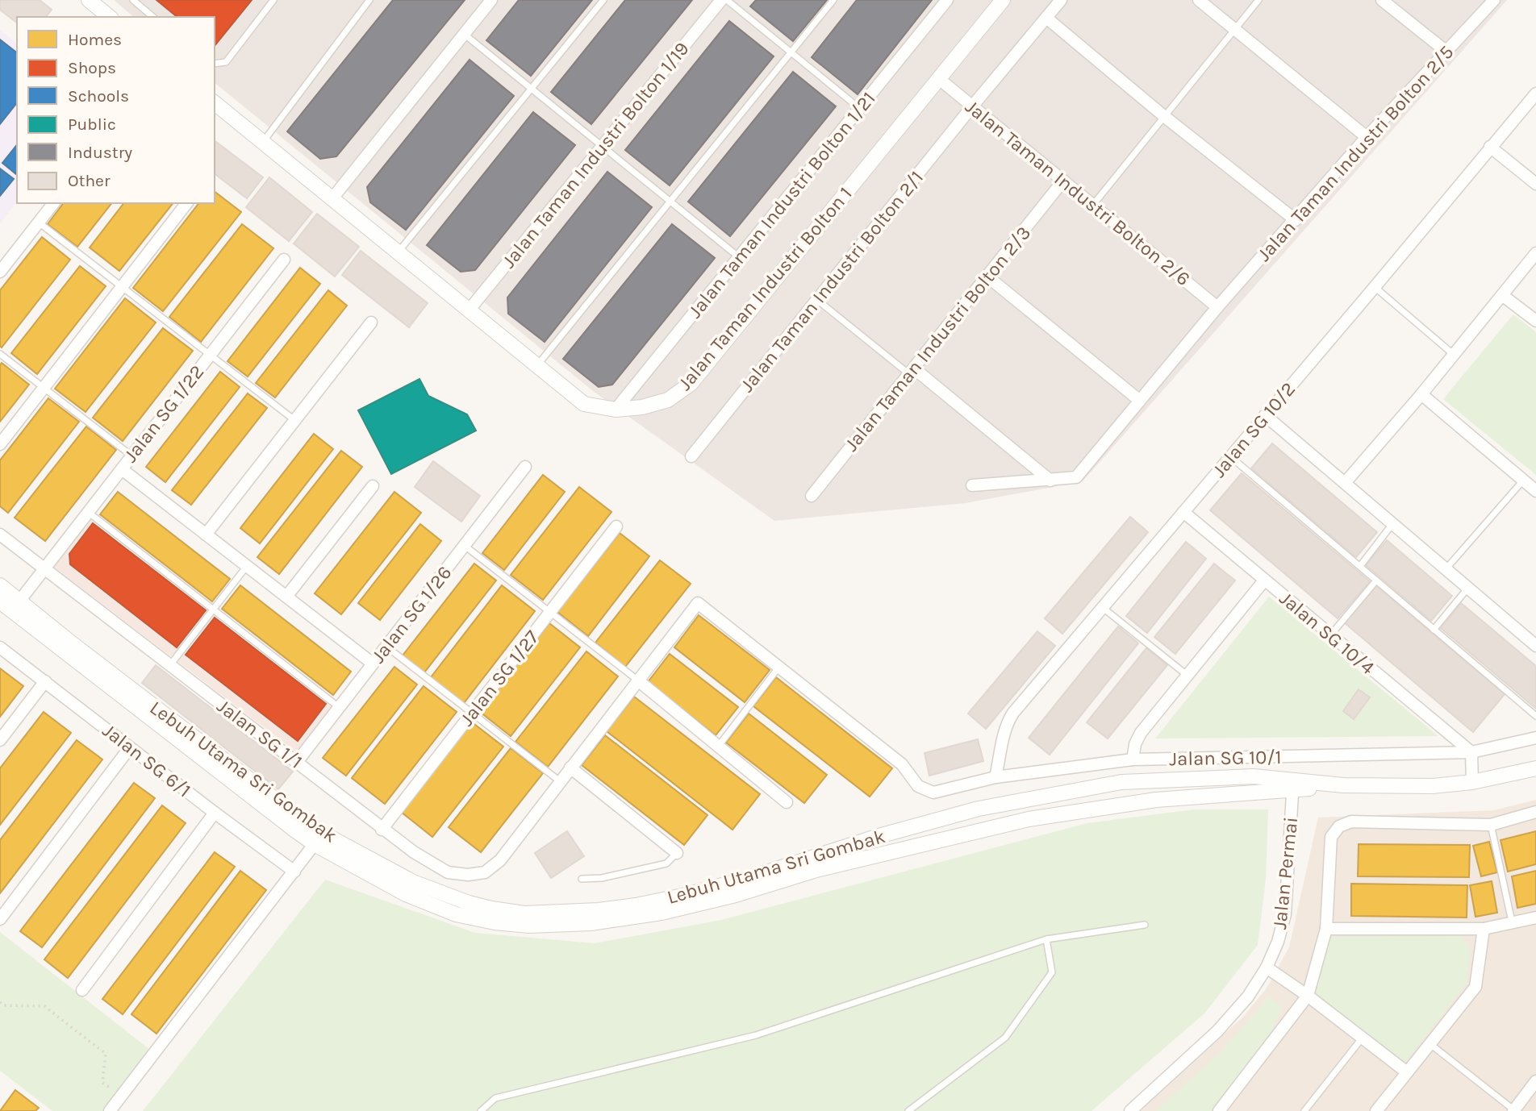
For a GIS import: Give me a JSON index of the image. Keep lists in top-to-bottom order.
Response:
{
  "streets": {
    "street": [
      "Jalan Taman Industri Bolton 2/5",
      "Jalan Taman Industri Bolton 1/19",
      "Jalan Taman Industri Bolton 2/6",
      "Jalan Taman Industri Bolton 1/21",
      "Jalan Taman Industri Bolton 2/1",
      "Jalan Taman Industri Bolton 1",
      "Jalan Taman Industri Bolton 2/3",
      "Jalan SG 1/22",
      "Jalan SG 10/2",
      "Jalan SG 1/26",
      "Jalan SG 10/4",
      "Jalan SG 1/27",
      "Jalan SG 1/1",
      "Jalan SG 10/1",
      "Jalan SG 6/1",
      "Lebuh Utama Sri Gombak",
      "Jalan Permai"
    ]
  },
  "crossings": [
    ["Jalan Taman Industri Bolton 2/5", "Jalan Taman Industri Bolton 2/6"],
    ["Jalan Taman Industri Bolton 1/19", "Jalan Taman Industri Bolton 1"],
    ["Jalan Taman Industri Bolton 2/6", "Jalan Taman Industri Bolton 2/1"],
    ["Jalan Taman Industri Bolton 2/6", "Jalan Taman Industri Bolton 1"],
    ["Jalan Taman Industri Bolton 2/6", "Jalan Taman Industri Bolton 2/3"],
    ["Jalan Taman Industri Bolton 1/21", "Jalan Taman Industri Bolton 1"],
    ["Jalan SG 1/22", "Jalan SG 1/1"],
    ["Jalan SG 10/2", "Jalan SG 10/4"],
    ["Jalan SG 10/2", "Jalan SG 10/1"],
    ["Jalan SG 1/26", "Jalan SG 1/1"],
    ["Jalan SG 10/4", "Jalan SG 10/1"],
    ["Jalan SG 1/27", "Jalan SG 1/1"],
    ["Lebuh Utama Sri Gombak", "Jalan Permai"]
  ],
  "legend": [
    "Homes",
    "Shops",
    "Schools",
    "Public",
    "Industry",
    "Other"
  ]
}
